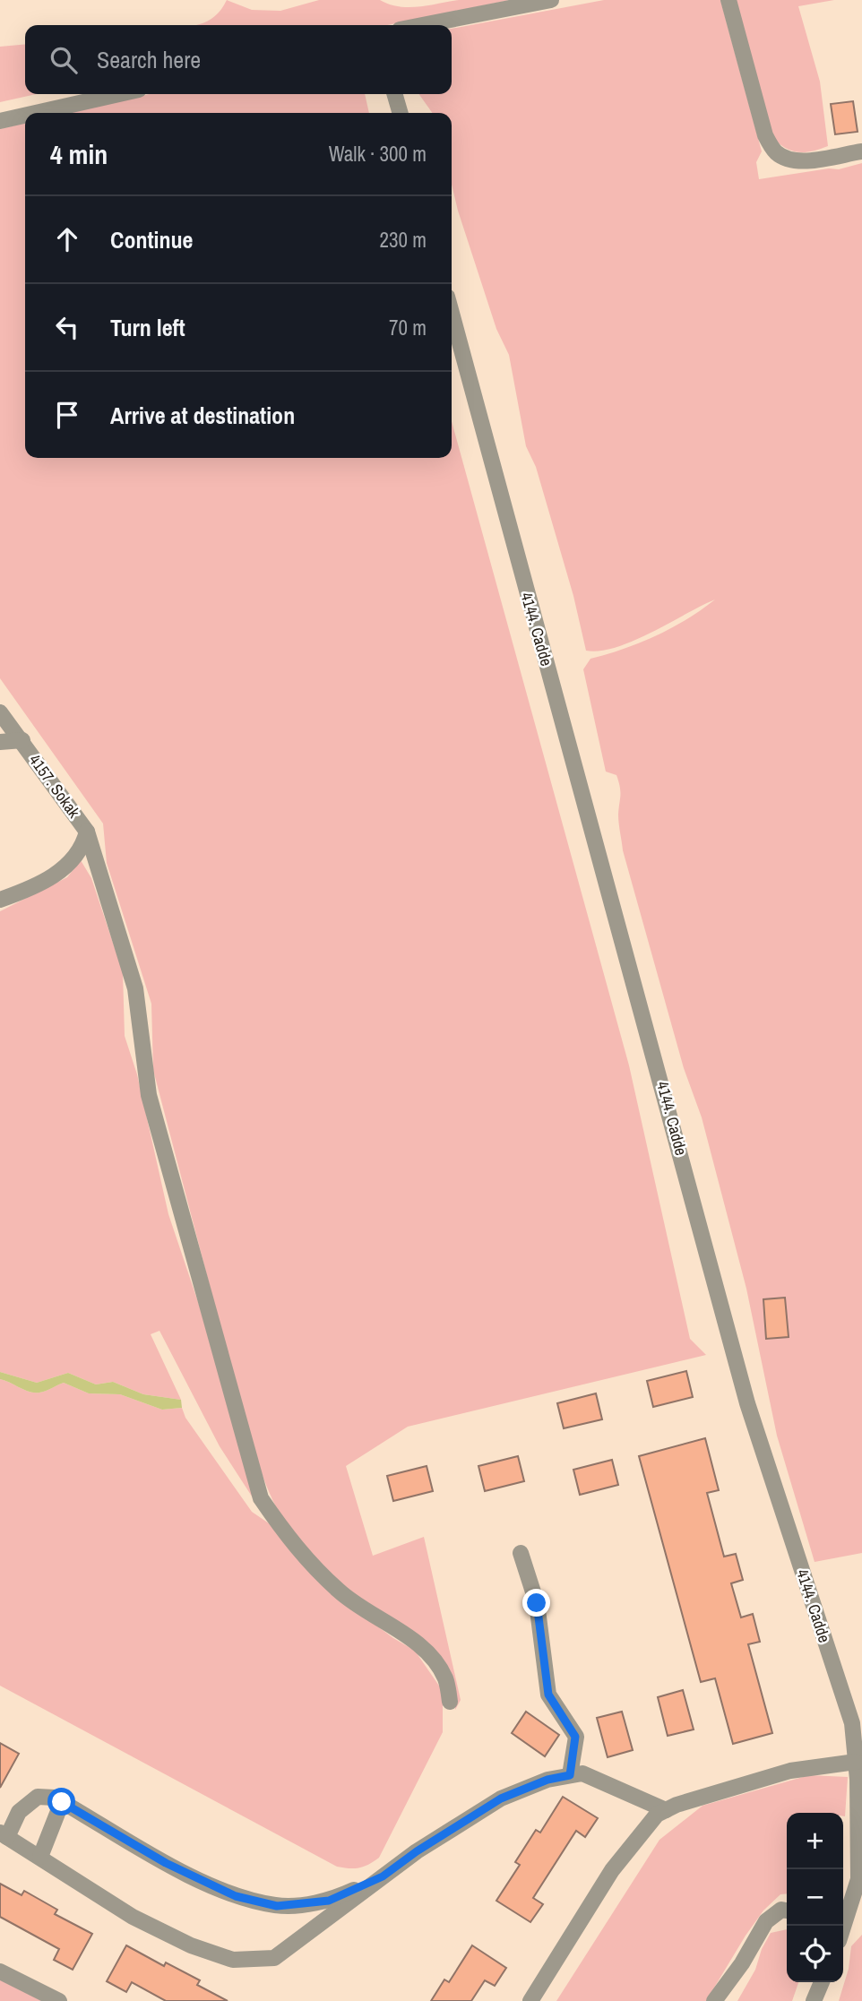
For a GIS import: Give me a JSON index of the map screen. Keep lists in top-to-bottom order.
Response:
{
  "streets": {
    "street": ["4144. Cadde", "4157. Sokak"]
  },
  "page": {
    "search": "Search here",
    "heading": ["4 min", "Walk · 300 m"],
    "list": [
      ["Continue", "230 m"],
      ["Turn left", "70 m"],
      "Arrive at destination"
    ],
    "map_buttons": ["+", "−"]
  }
}
